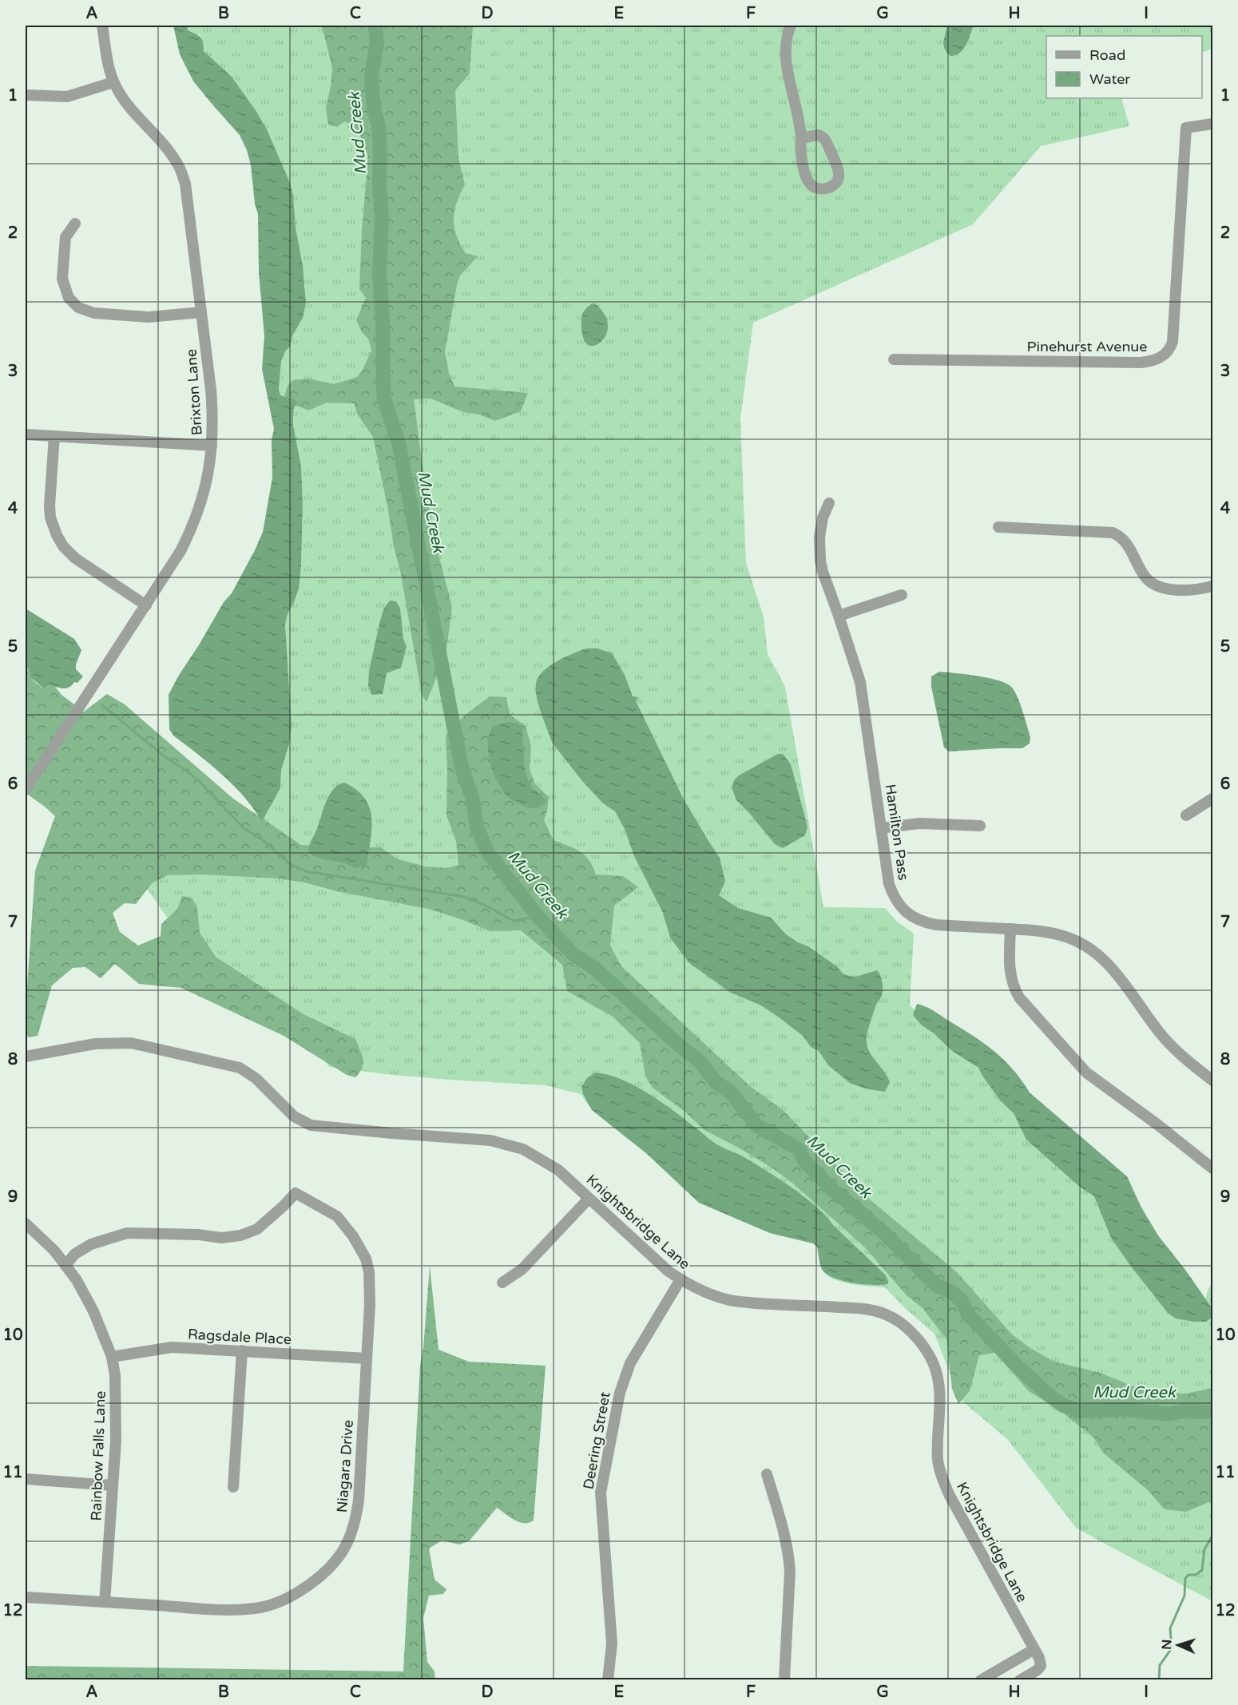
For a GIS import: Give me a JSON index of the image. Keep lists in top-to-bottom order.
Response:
{
  "streets": {
    "street": [
      "Pinehurst Avenue",
      "Brixton Lane",
      "Hamilton Pass",
      "Knightsbridge Lane",
      "Ragsdale Place",
      "Deering Street",
      "Rainbow Falls Lane",
      "Niagara Drive"
    ]
  },
  "crossings": [
    ["Knightsbridge Lane", "Deering Street"],
    ["Ragsdale Place", "Rainbow Falls Lane"],
    ["Ragsdale Place", "Niagara Drive"],
    ["Rainbow Falls Lane", "Niagara Drive"]
  ],
  "water": ["Mud Creek"],
  "legend": ["Road", "Water"],
  "north": "left",
  "grid": {
    "columns": [
      "A",
      "B",
      "C",
      "D",
      "E",
      "F",
      "G",
      "H",
      "I"
    ],
    "rows": [
      "1",
      "2",
      "3",
      "4",
      "5",
      "6",
      "7",
      "8",
      "9",
      "10",
      "11",
      "12"
    ]
  }
}
